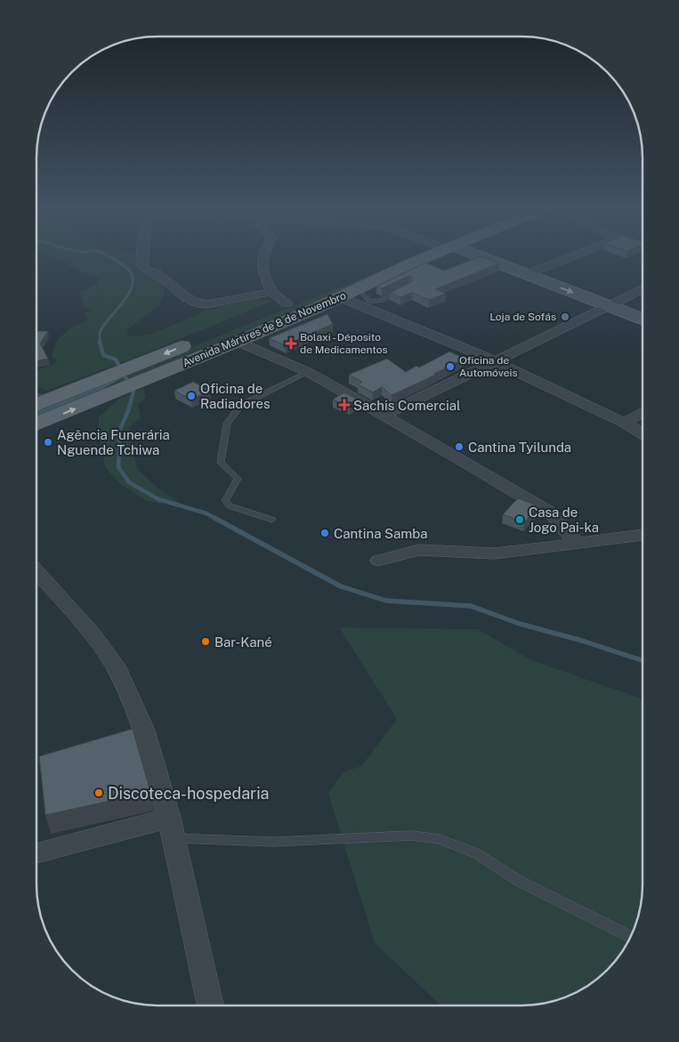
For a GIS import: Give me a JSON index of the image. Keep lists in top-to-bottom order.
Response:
{
  "streets": {
    "main road": ["Avenida Mártires de 8 de Novembro"]
  },
  "places": {
    "other": [
      "Loja de Sofás",
      "Oficina de Automóveis",
      "Oficina de Radiadores",
      "Agência Funerária Nguende Tchiwa",
      "Cantina Tyilunda",
      "Casa de Jogo Pai-ka",
      "Cantina Samba",
      "Bar-Kané",
      "Discoteca-hospedaria"
    ],
    "health": ["Bolaxi - Déposito de Medicamentos", "Sachis Comercial"]
  }
}
